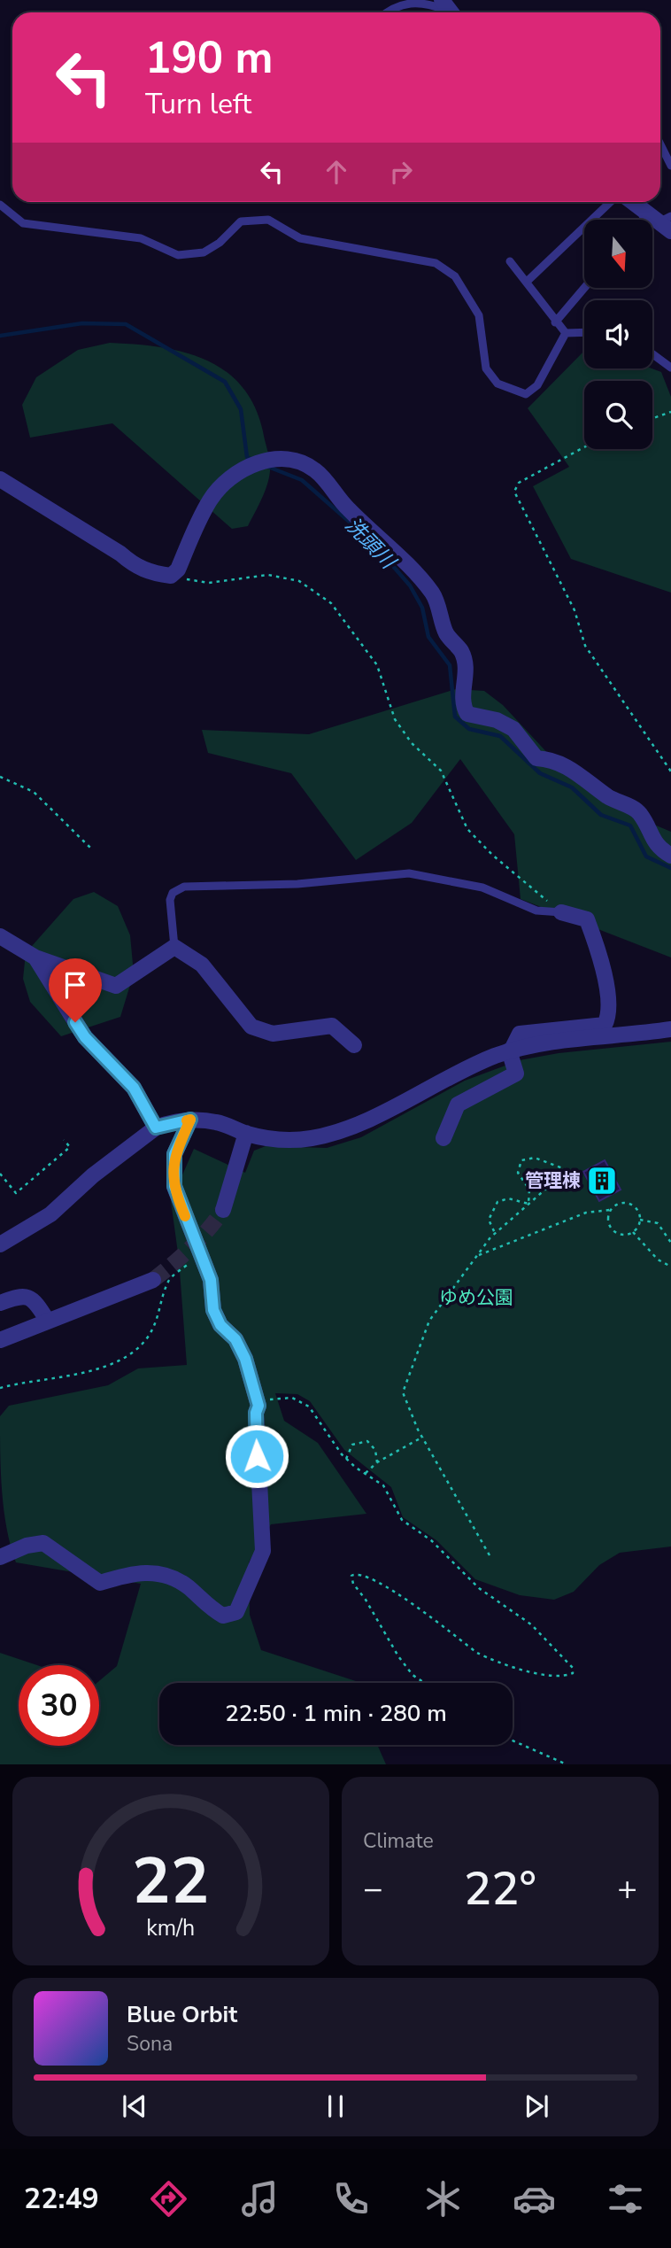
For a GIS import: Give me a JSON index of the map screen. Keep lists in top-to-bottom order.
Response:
{
  "water": ["洗頭川"],
  "parks": ["ゆめ公園"],
  "places": {
    "building": ["管理棟"]
  },
  "north": "bottom",
  "page": {
    "turn": ["190 m", "Turn left"],
    "limit": "30",
    "trip": "22:50 · 1 min · 280 m",
    "tile": "Climate",
    "heat": ["−", "22°", "+"],
    "song": ["Blue Orbit", "Sona"],
    "tabs": "22:49",
    "gauge": ["22", "km/h"]
  }
}
